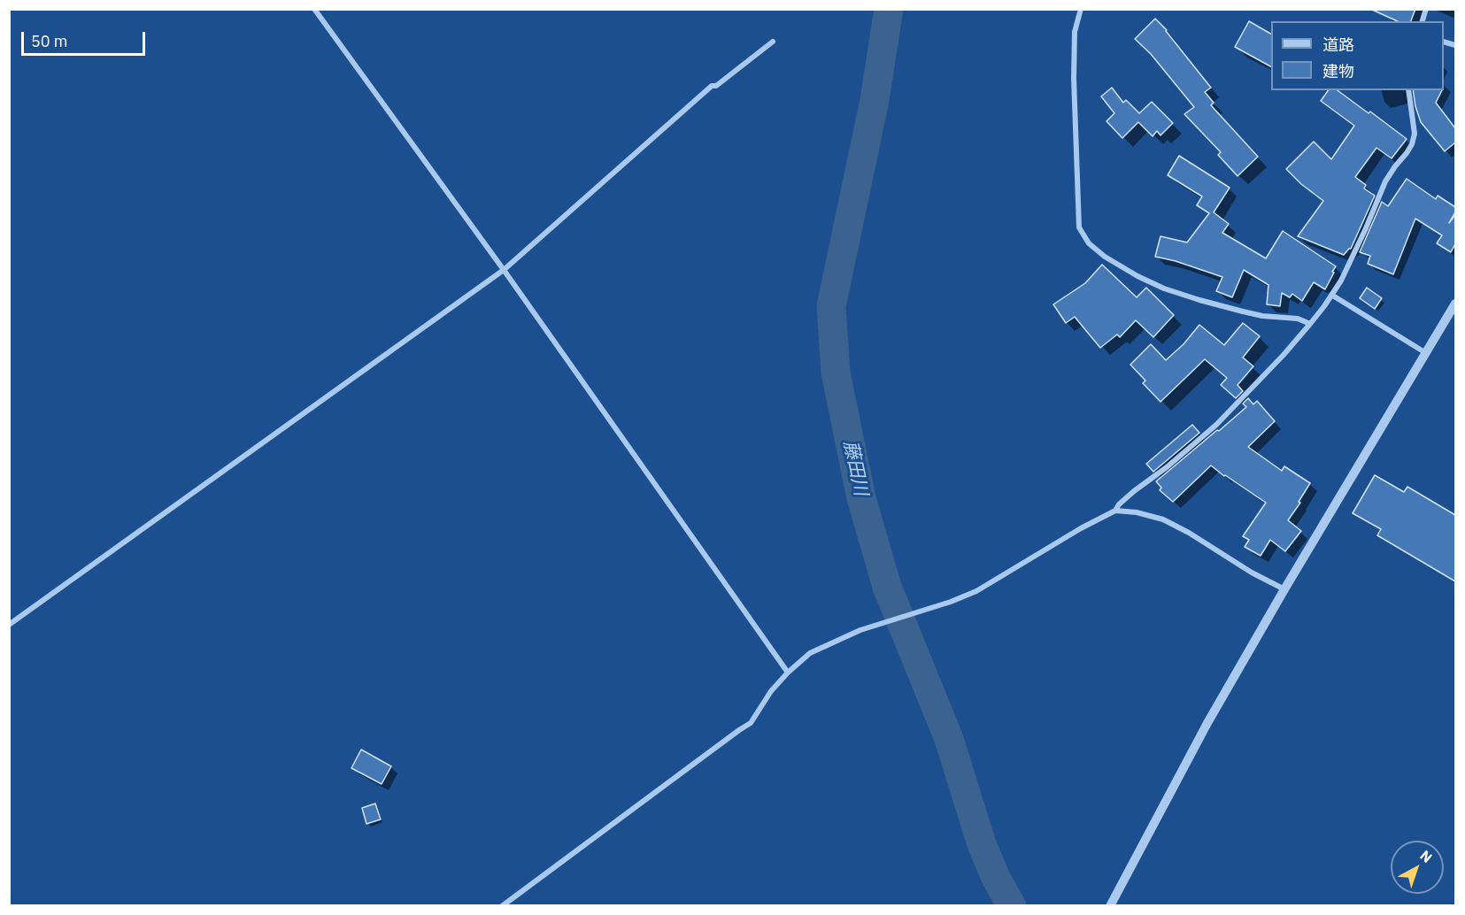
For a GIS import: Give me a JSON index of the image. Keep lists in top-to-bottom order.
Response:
{
  "water": ["藤田川"],
  "legend": ["道路", "建物"],
  "scale_bar": "50 m",
  "north": "top right"
}
